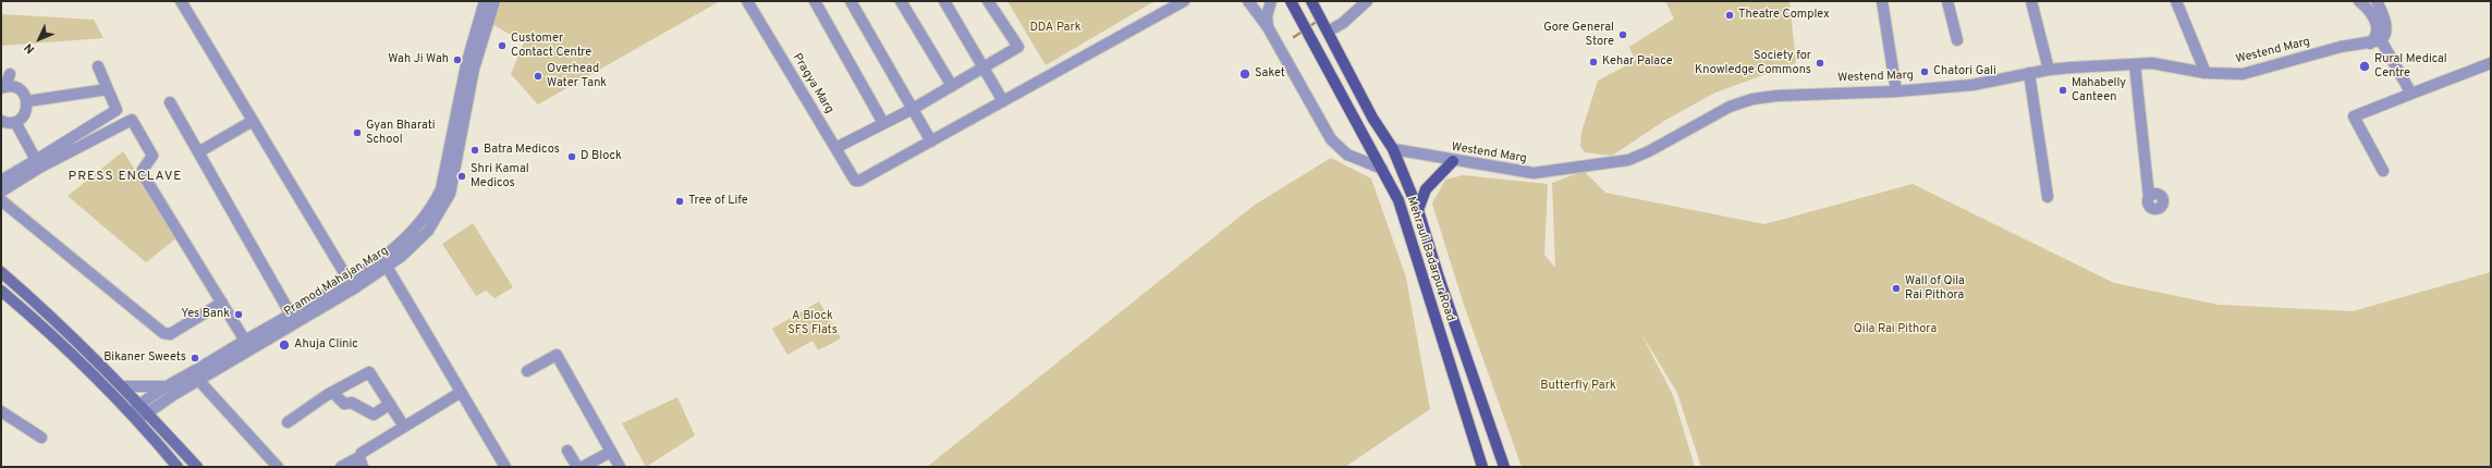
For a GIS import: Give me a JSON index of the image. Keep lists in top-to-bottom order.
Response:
{
  "streets": {
    "main road": ["Mehrauli Badarpur Road"],
    "street": ["Westend Marg", "Pragya Marg", "Pramod Mahajan Marg"]
  },
  "crossings": [
    ["Westend Marg", "Mehrauli Badarpur Road"]
  ],
  "districts": ["PRESS ENCLAVE"],
  "parks": [
    "DDA Park",
    "A Block SFS Flats",
    "Qila Rai Pithora",
    "Butterfly Park"
  ],
  "places": [
    "Theatre Complex",
    "Gore General Store",
    "Customer Contact Centre",
    "Wah Ji Wah",
    "Kehar Palace",
    "Society for Knowledge Commons",
    "Rural Medical Centre",
    "Chatori Gali",
    "Saket",
    "Overhead Water Tank",
    "Mahabelly Canteen",
    "Gyan Bharati School",
    "Batra Medicos",
    "D Block",
    "Shri Kamal Medicos",
    "Tree of Life",
    "Wall of Qila Rai Pithora",
    "Yes Bank",
    "Ahuja Clinic",
    "Bikaner Sweets"
  ],
  "north": "bottom left"
}
